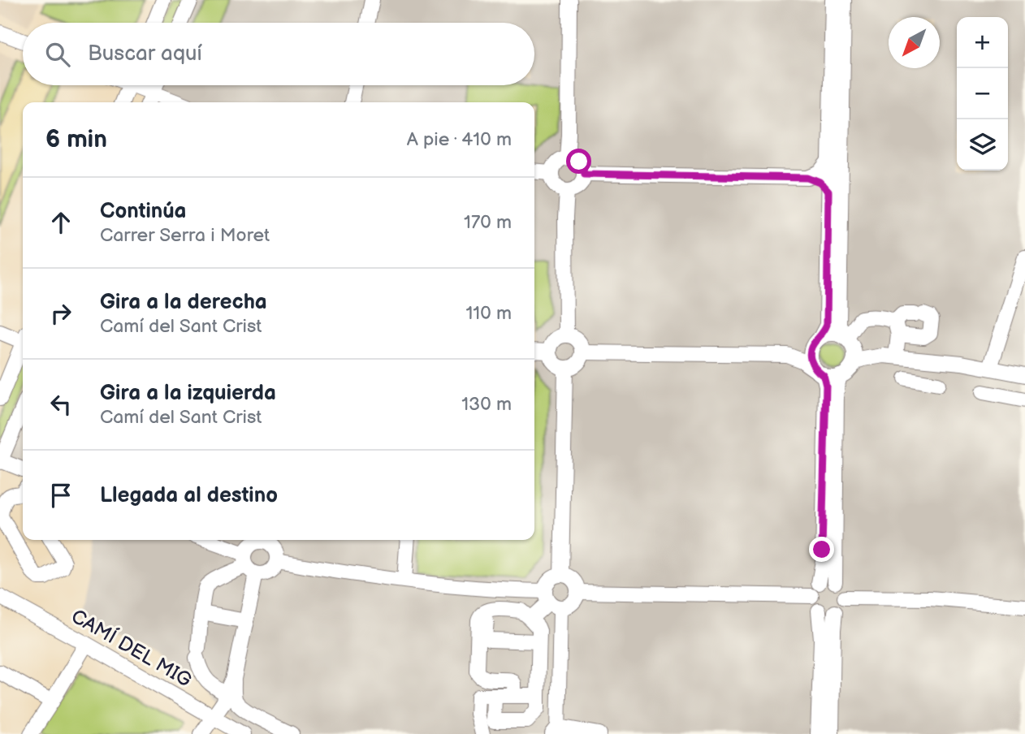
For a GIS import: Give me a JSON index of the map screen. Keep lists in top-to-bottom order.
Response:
{
  "streets": {
    "street": ["CAMÍ DEL MIG"]
  },
  "north": "bottom left",
  "page": {
    "map_buttons": ["+", "−"],
    "search": "Buscar aquí",
    "heading": ["6 min", "A pie · 410 m"],
    "list": [
      ["Continúa", "Carrer Serra i Moret", "170 m"],
      ["Gira a la derecha", "Camí del Sant Crist", "110 m"],
      ["Gira a la izquierda", "Camí del Sant Crist", "130 m"],
      "Llegada al destino"
    ]
  }
}
